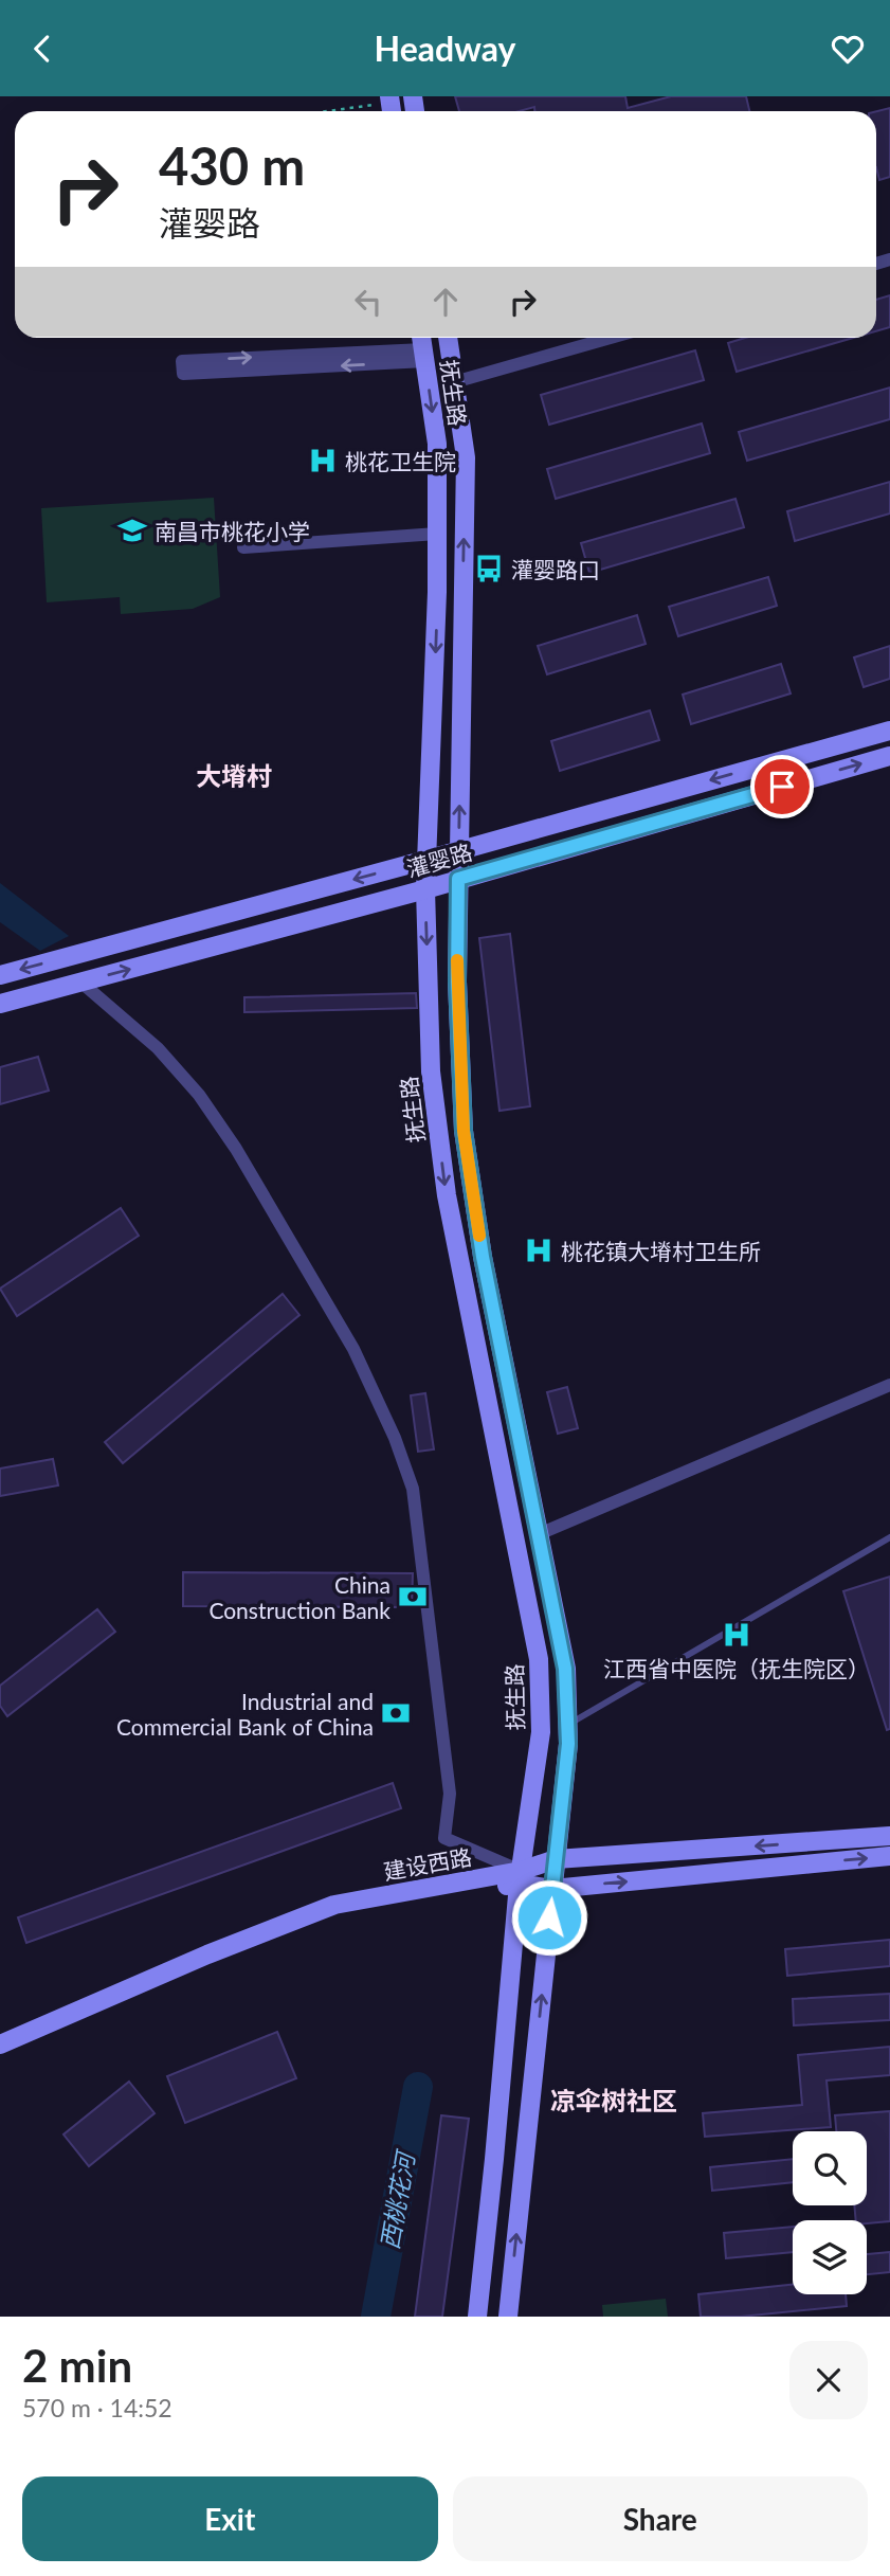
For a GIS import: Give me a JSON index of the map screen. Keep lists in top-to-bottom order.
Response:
{
  "streets": {
    "main road": ["抚生路", "灌婴路", "建设西路"]
  },
  "crossings": [
    ["抚生路", "灌婴路"],
    ["抚生路", "建设西路"]
  ],
  "districts": ["大塉村", "凉伞树社区"],
  "water": ["西桃花河"],
  "places": {
    "hospital": ["桃花卫生院", "桃花镇大塉村卫生所", "江西省中医院（抚生院区）"],
    "school or university": ["南昌市桃花小学"],
    "bus stop": ["灌婴路口"],
    "bank": ["China Construction Bank", "Industrial and Commercial Bank of China"]
  },
  "page": {
    "header": "Headway",
    "turn": ["430 m", "灌婴路"],
    "heading": ["2 min", "570 m · 14:52"],
    "buttons": ["Exit", "Share"]
  }
}
